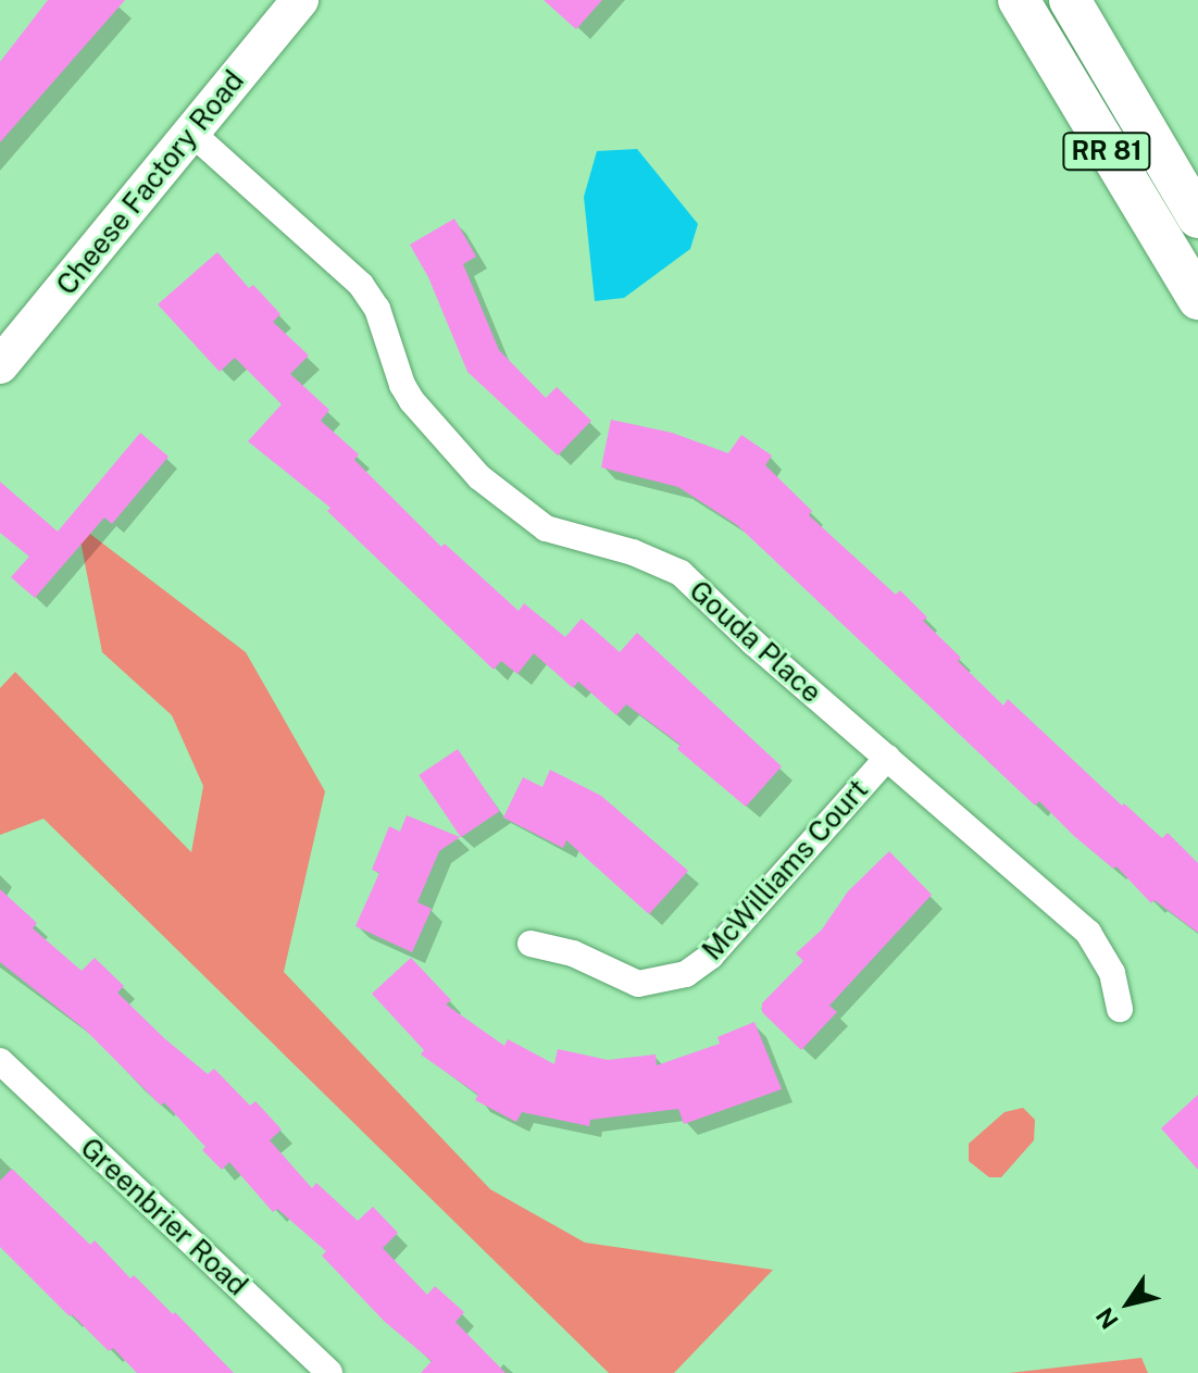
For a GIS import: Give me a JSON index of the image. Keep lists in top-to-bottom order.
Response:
{
  "streets": {
    "main road": ["RR 81", "Cheese Factory Road"],
    "street": ["Gouda Place", "McWilliams Court", "Greenbrier Road"]
  },
  "crossings": [
    ["Cheese Factory Road", "Gouda Place"],
    ["Gouda Place", "McWilliams Court"]
  ],
  "north": "bottom left"
}
